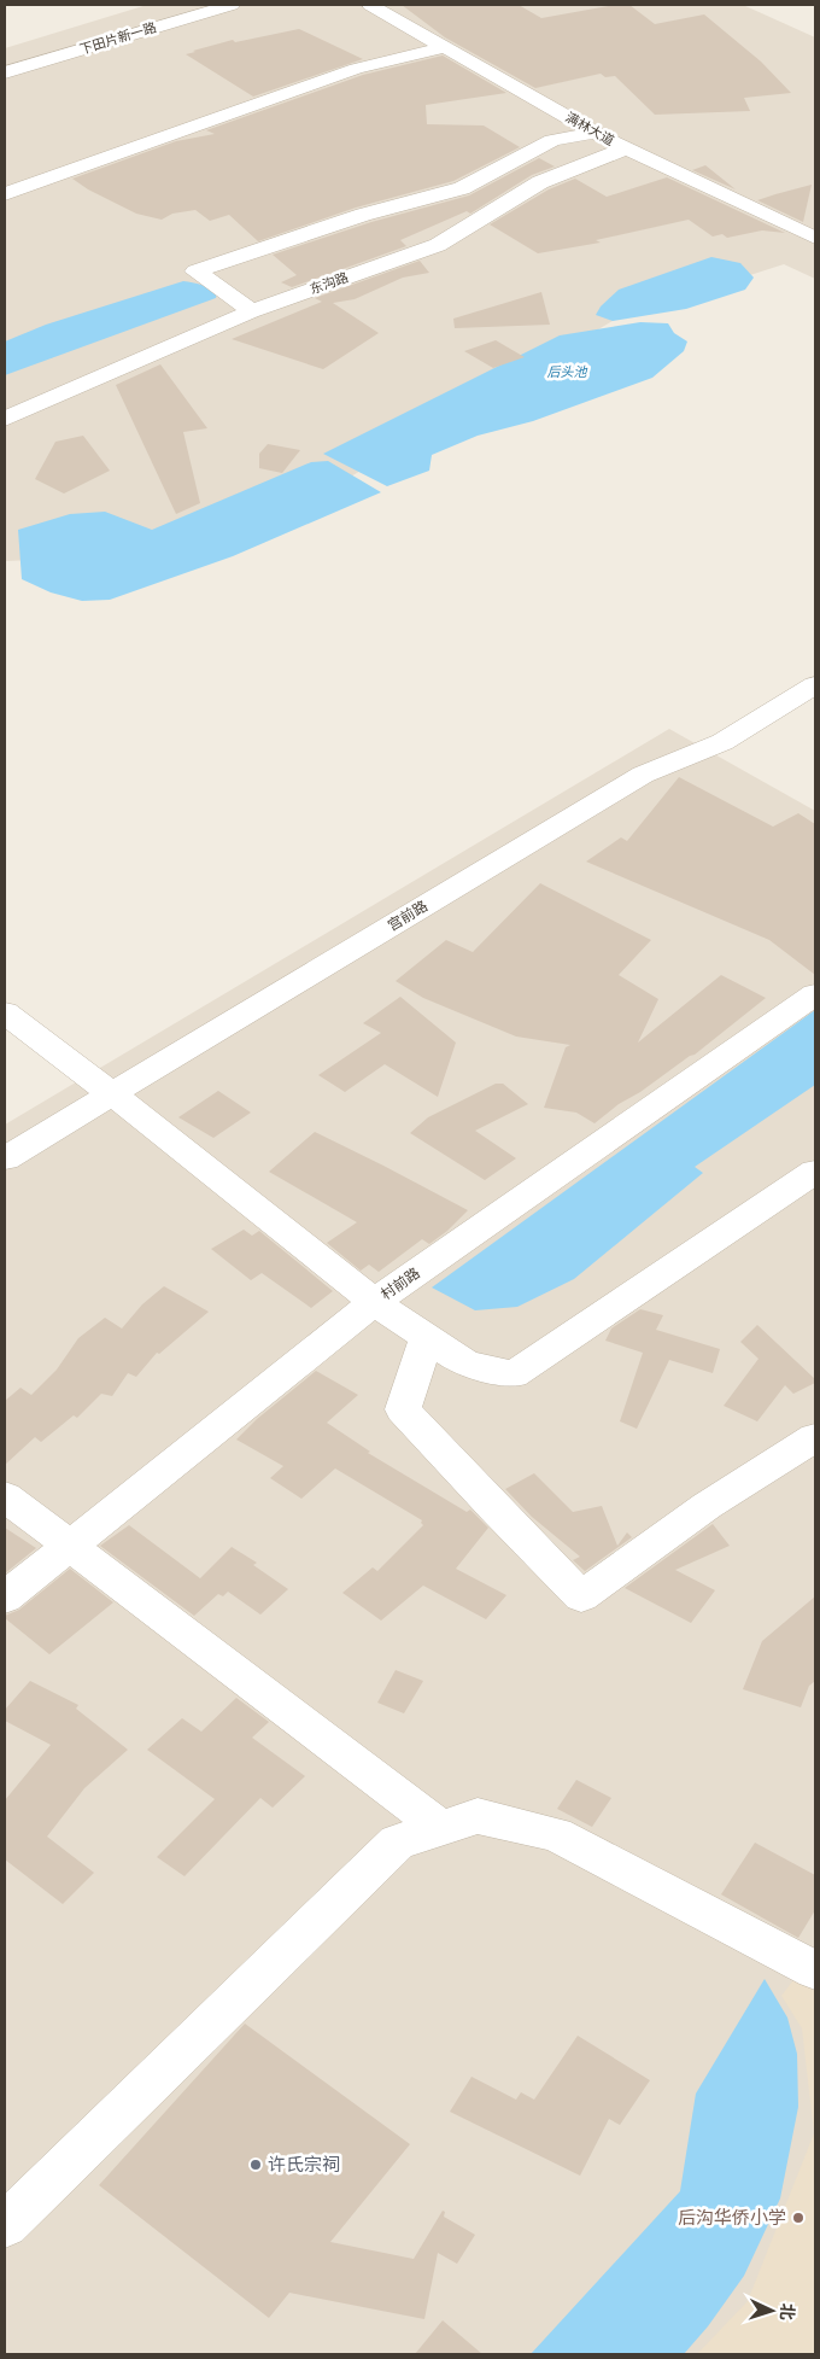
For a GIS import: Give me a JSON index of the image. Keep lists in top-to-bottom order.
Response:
{
  "streets": {
    "street": [
      "下田片新一路",
      "满林大道",
      "东沟路",
      "宫前路",
      "村前路"
    ]
  },
  "crossings": [
    ["满林大道", "东沟路"]
  ],
  "water": ["后头池"],
  "places": ["许氏宗祠", "后沟华侨小学"],
  "north": "right"
}
